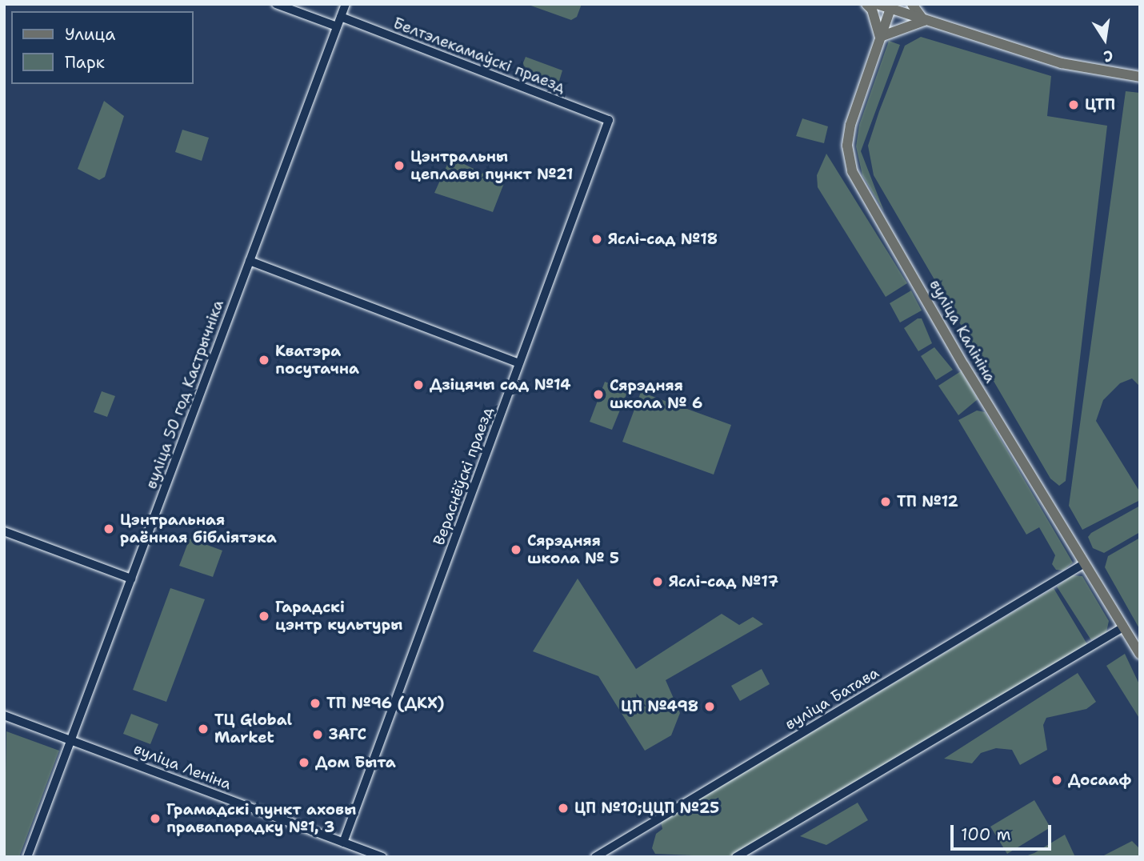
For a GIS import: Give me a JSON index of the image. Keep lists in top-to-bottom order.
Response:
{
  "streets": {
    "main road": ["вуліца Калініна"],
    "street": [
      "Белтэлекамаўскі праезд",
      "вуліца 50 год Кастрычніка",
      "Вераснёўскі праезд",
      "вуліца Батава",
      "вуліца Леніна"
    ]
  },
  "crossings": [
    ["Белтэлекамаўскі праезд", "вуліца 50 год Кастрычніка"],
    ["Белтэлекамаўскі праезд", "Вераснёўскі праезд"],
    ["вуліца Калініна", "вуліца Батава"],
    ["вуліца 50 год Кастрычніка", "вуліца Леніна"],
    ["Вераснёўскі праезд", "вуліца Леніна"]
  ],
  "places": [
    "ЦТП",
    "Цэнтральны цеплавы пункт №21",
    "Яслі-сад №18",
    "Кватэра посутачна",
    "Дзіцячы сад №14",
    "Сярэдняя школа № 6",
    "ТП №12",
    "Цэнтральная раённая бібліятэка",
    "Сярэдняя школа № 5",
    "Яслі-сад №17",
    "Гарадскі цэнтр культуры",
    "ТП №96 (ДКХ)",
    "ЦП №498",
    "ТЦ Global Market",
    "ЗАГС",
    "Дом Быта",
    "Досааф",
    "ЦП №10;ЦЦП №25",
    "Грамадскі пункт аховы правапарадку №1, 3"
  ],
  "legend": ["Улица", "Парк"],
  "scale_bar": "100 m",
  "north": "bottom"
}
